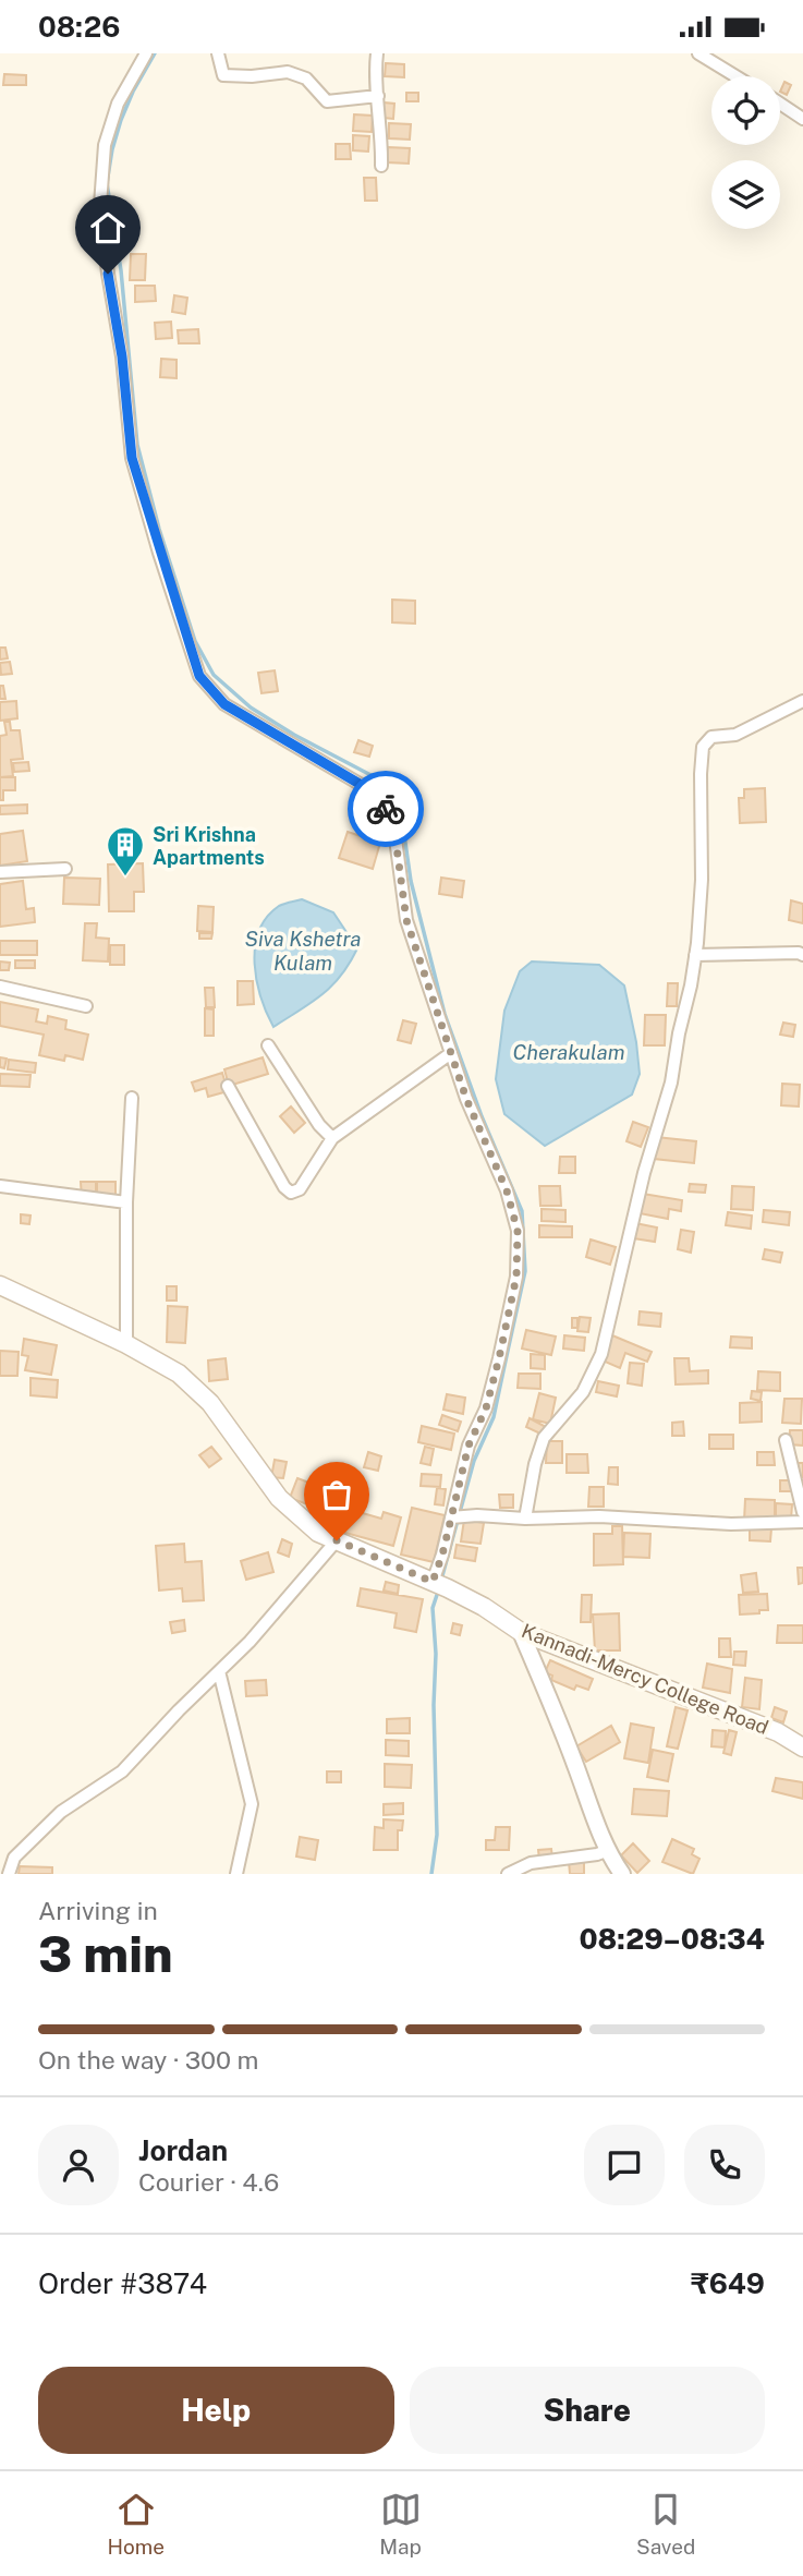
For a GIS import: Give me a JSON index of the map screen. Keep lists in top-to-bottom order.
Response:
{
  "streets": {
    "main road": ["Kannadi-Mercy College Road"]
  },
  "water": ["Siva Kshetra Kulam", "Cherakulam"],
  "places": {
    "building": ["Sri Krishna Apartments"]
  },
  "page": {
    "status": "08:26",
    "heading": ["3 min", "Arriving in", "08:29–08:34"],
    "panel": [
      "Jordan",
      "Courier · 4.6",
      "Order #3874",
      "₹649"
    ],
    "bar": "On the way · 300 m",
    "buttons": ["Help", "Share"],
    "tabs": ["Home", "Map", "Saved"]
  }
}
